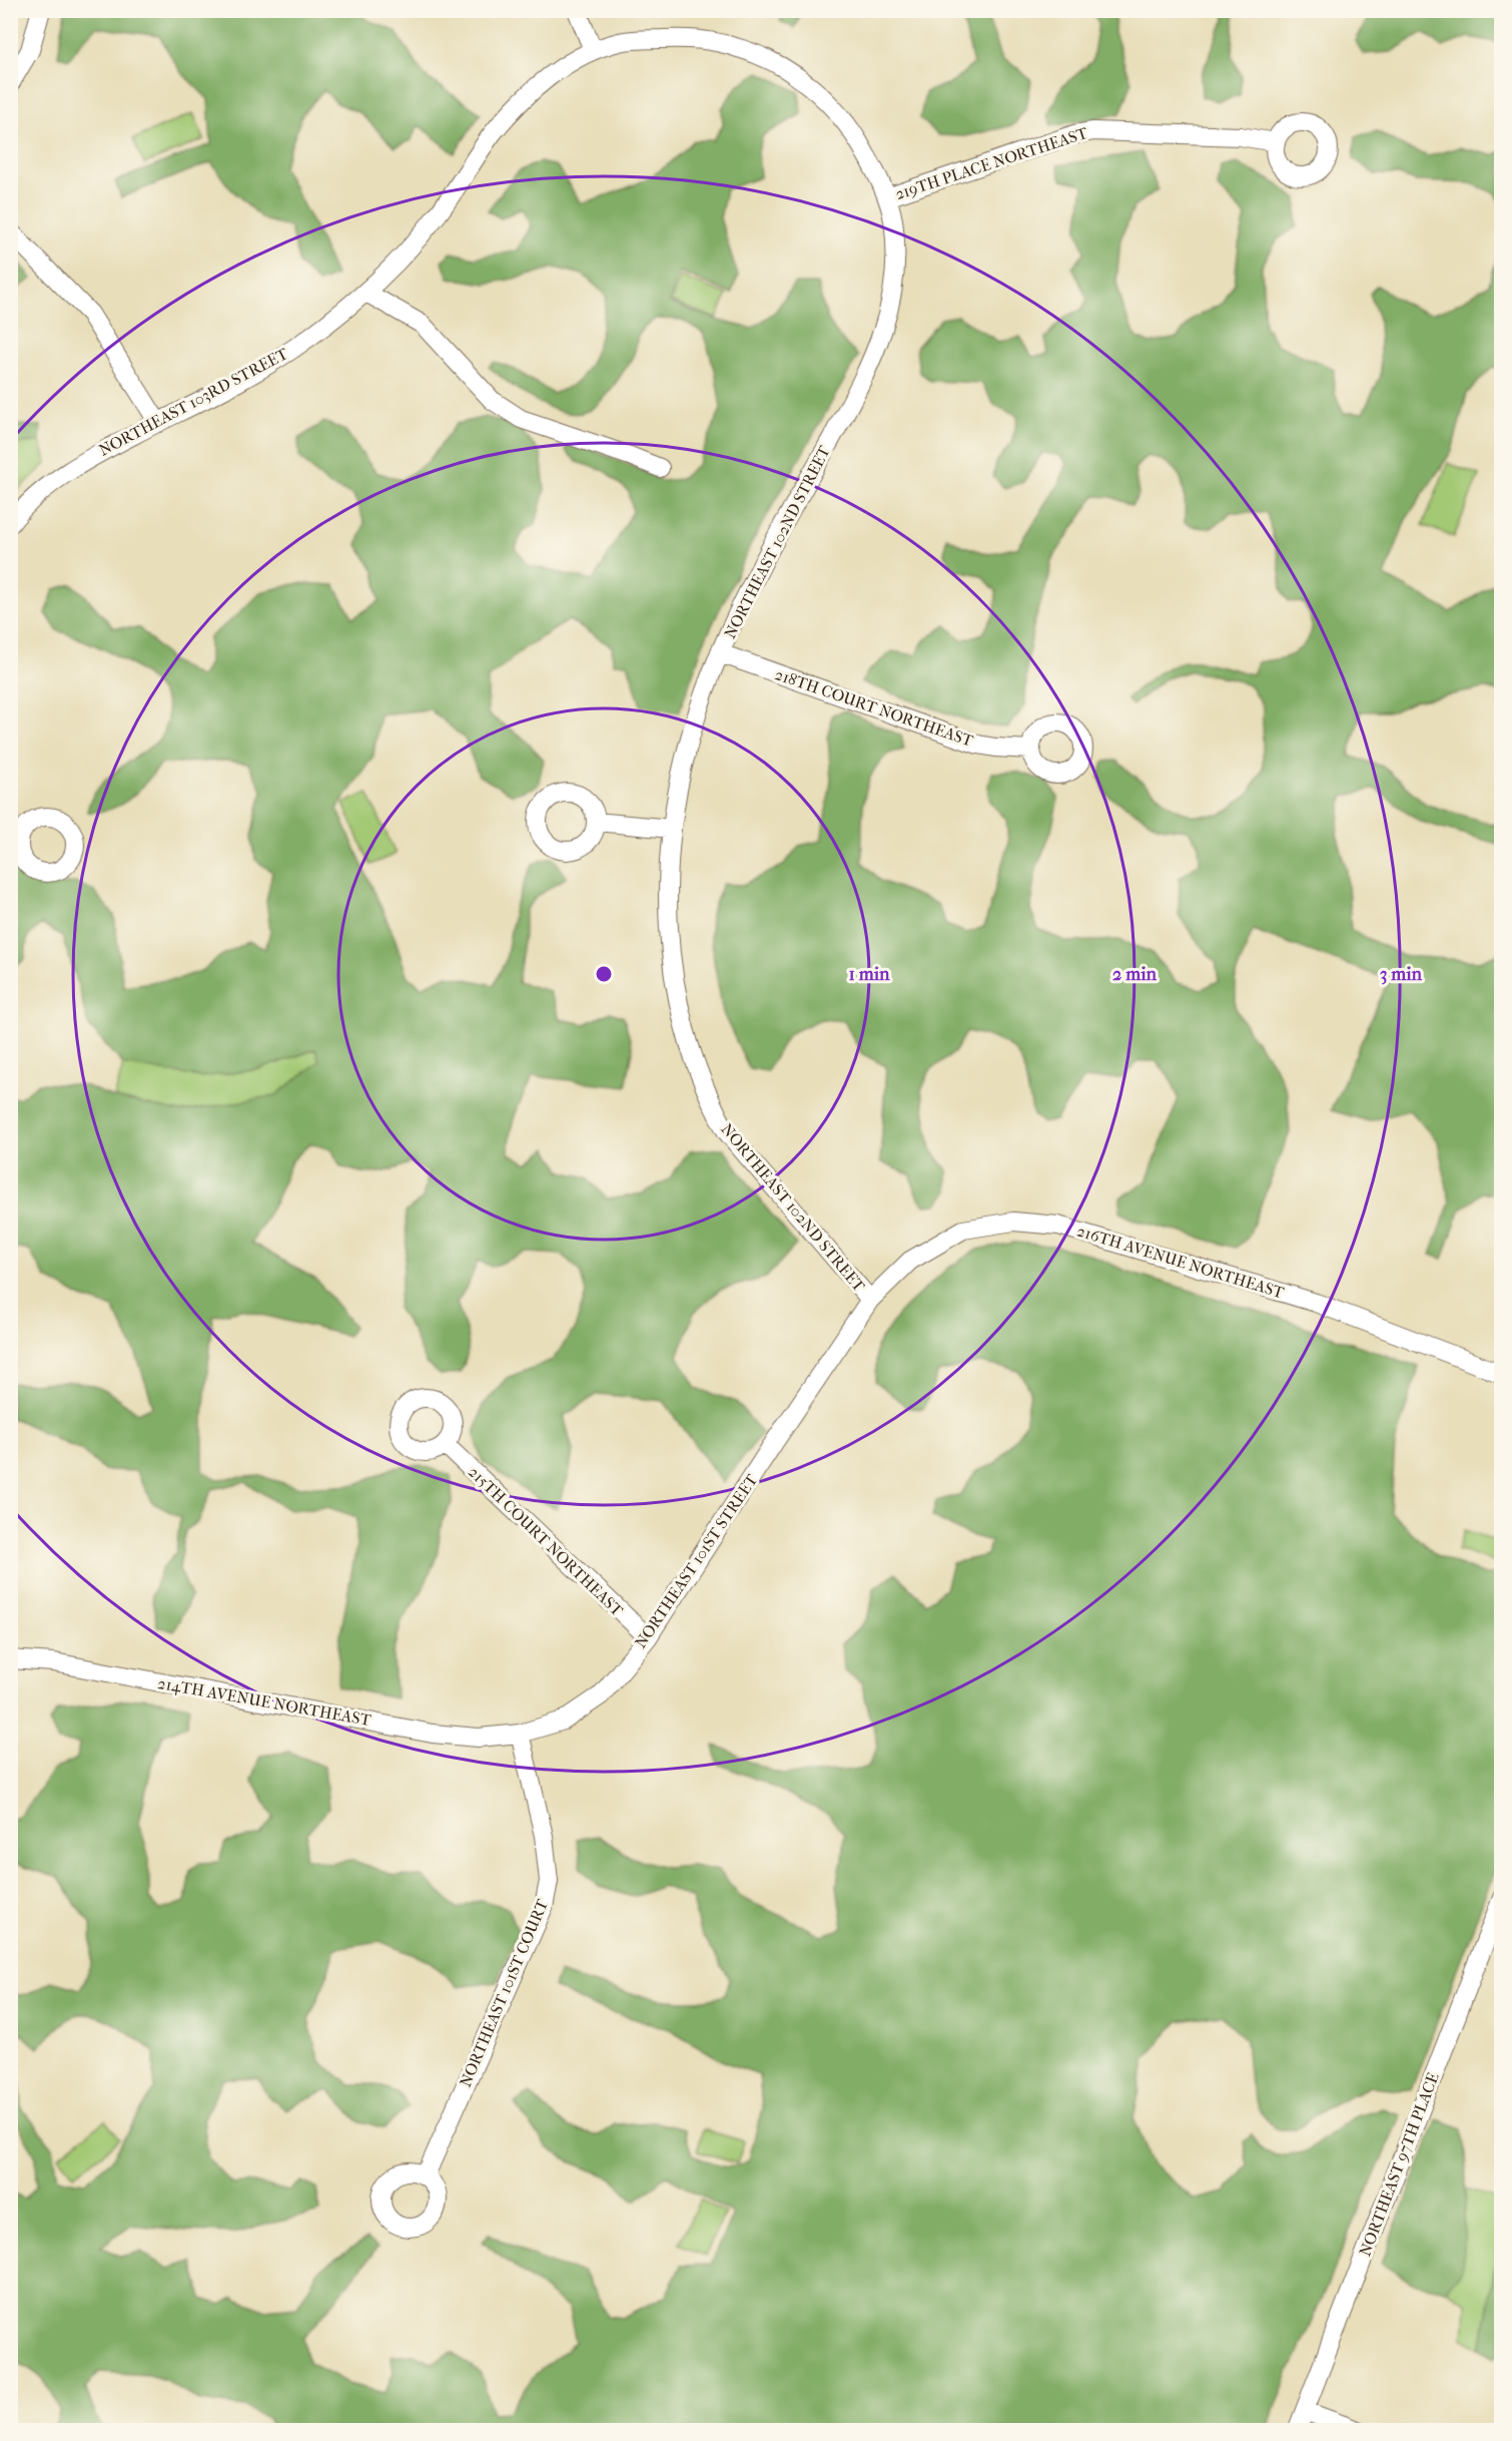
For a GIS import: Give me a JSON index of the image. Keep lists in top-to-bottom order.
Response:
{
  "streets": {
    "street": [
      "219TH PLACE NORTHEAST",
      "NORTHEAST 103RD STREET",
      "NORTHEAST 102ND STREET",
      "218TH COURT NORTHEAST",
      "216TH AVENUE NORTHEAST",
      "215TH COURT NORTHEAST",
      "NORTHEAST 101ST STREET",
      "214TH AVENUE NORTHEAST",
      "NORTHEAST 101ST COURT",
      "NORTHEAST 97TH PLACE"
    ]
  },
  "crossings": [
    ["219TH PLACE NORTHEAST", "NORTHEAST 103RD STREET"],
    ["219TH PLACE NORTHEAST", "NORTHEAST 102ND STREET"],
    ["NORTHEAST 103RD STREET", "NORTHEAST 102ND STREET"],
    ["NORTHEAST 102ND STREET", "218TH COURT NORTHEAST"],
    ["NORTHEAST 102ND STREET", "216TH AVENUE NORTHEAST"],
    ["216TH AVENUE NORTHEAST", "NORTHEAST 101ST STREET"],
    ["215TH COURT NORTHEAST", "NORTHEAST 101ST STREET"],
    ["NORTHEAST 101ST STREET", "214TH AVENUE NORTHEAST"],
    ["NORTHEAST 101ST STREET", "NORTHEAST 101ST COURT"],
    ["214TH AVENUE NORTHEAST", "NORTHEAST 101ST COURT"]
  ],
  "rings": ["1 min", "2 min", "3 min"]
}
